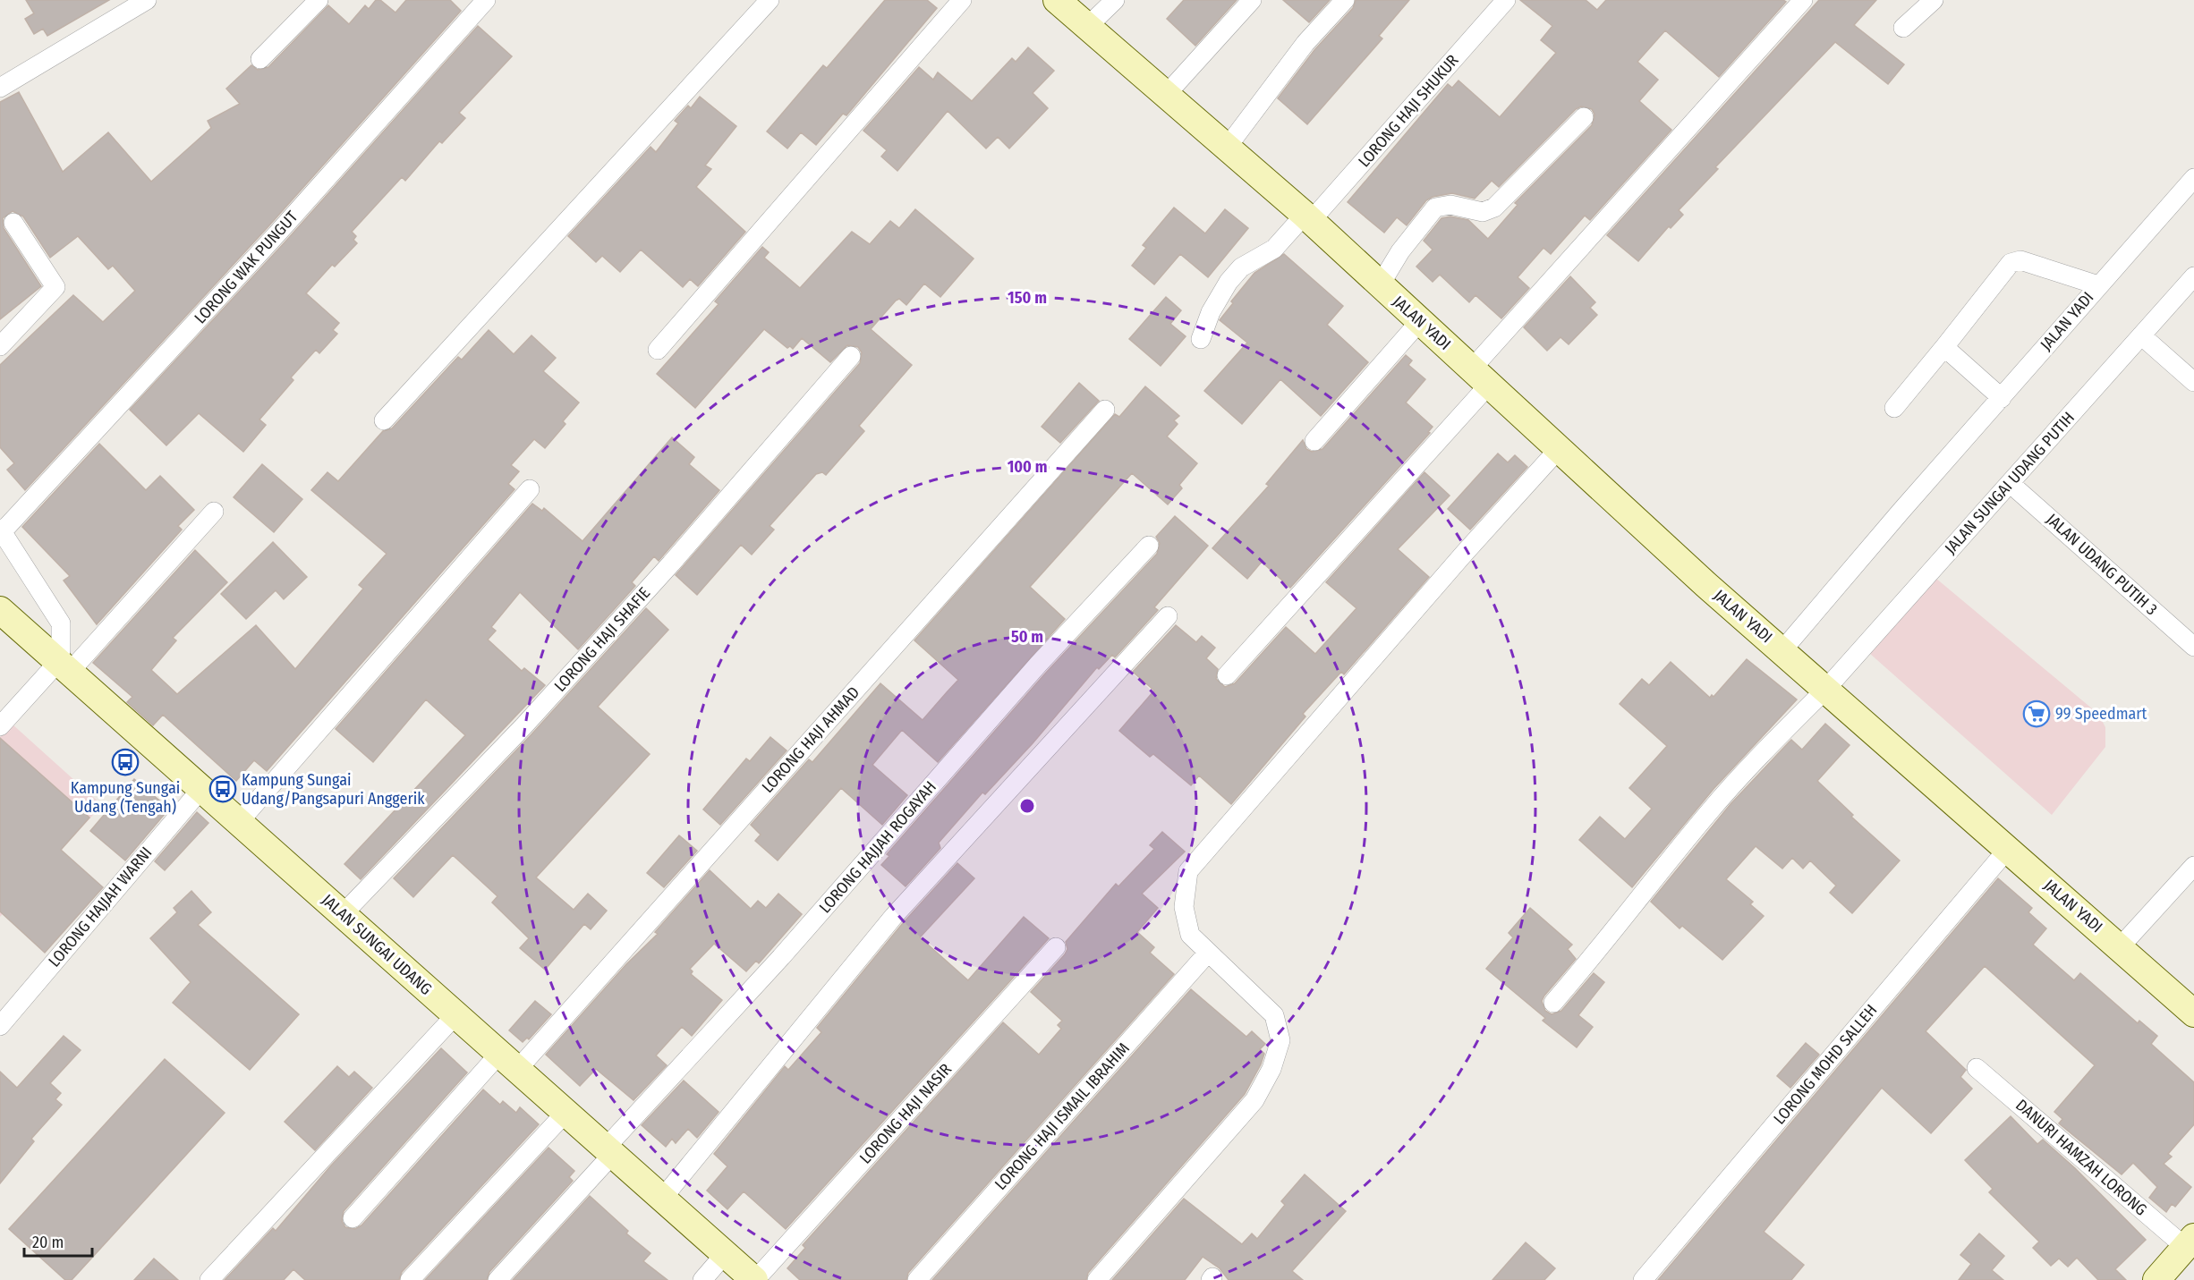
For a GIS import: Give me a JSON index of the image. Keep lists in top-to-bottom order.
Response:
{
  "streets": {
    "street": [
      "LORONG HAJI SHUKUR",
      "LORONG WAK PUNGUT",
      "JALAN YADI",
      "JALAN SUNGAI UDANG PUTIH",
      "JALAN UDANG PUTIH 3",
      "LORONG HAJI SHAFIE",
      "LORONG HAJI AHMAD",
      "LORONG HAJJAH ROGAYAH",
      "LORONG HAJJAH WARNI",
      "JALAN SUNGAI UDANG",
      "LORONG MOHD SALLEH",
      "LORONG HAJI NASIR",
      "LORONG HAJI ISMAIL IBRAHIM",
      "DANURI HAMZAH LORONG"
    ]
  },
  "crossings": [
    ["LORONG HAJI SHUKUR", "JALAN YADI"],
    ["JALAN YADI", "JALAN SUNGAI UDANG PUTIH"],
    ["JALAN YADI", "LORONG MOHD SALLEH"],
    ["JALAN SUNGAI UDANG PUTIH", "JALAN UDANG PUTIH 3"],
    ["LORONG HAJI SHAFIE", "JALAN SUNGAI UDANG"],
    ["LORONG HAJI AHMAD", "JALAN SUNGAI UDANG"],
    ["LORONG HAJJAH ROGAYAH", "JALAN SUNGAI UDANG"],
    ["LORONG HAJJAH WARNI", "JALAN SUNGAI UDANG"],
    ["JALAN SUNGAI UDANG", "LORONG HAJI NASIR"]
  ],
  "places": {
    "supermarket": ["99 Speedmart"],
    "bus stop": ["Kampung Sungai Udang (Tengah)", "Kampung Sungai Udang/Pangsapuri Anggerik"]
  },
  "scale_bar": "20 m",
  "rings": ["150 m", "100 m", "50 m"]
}
